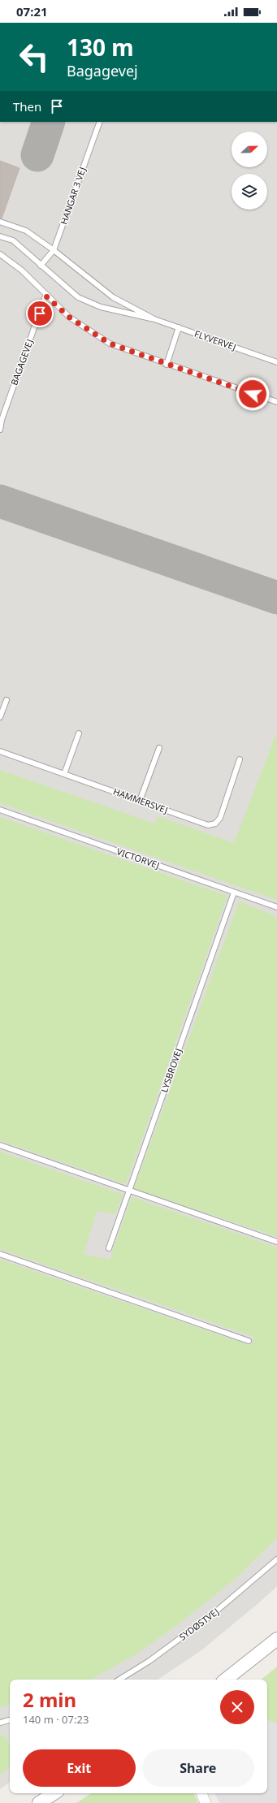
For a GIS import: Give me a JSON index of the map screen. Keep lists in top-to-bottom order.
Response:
{
  "streets": {
    "lane": [
      "HANGAR 3 VEJ",
      "FLYVERVEJ",
      "BAGAGEVEJ",
      "HAMMERSVEJ",
      "VICTORVEJ",
      "LYSBROVEJ",
      "SYDØSTVEJ"
    ]
  },
  "crossings": [
    ["VICTORVEJ", "LYSBROVEJ"]
  ],
  "north": "right",
  "page": {
    "status": "07:21",
    "turn": ["130 m", "Bagagevej"],
    "then": "Then",
    "heading": ["2 min", "140 m · 07:23"],
    "buttons": ["Exit", "Share"]
  }
}
